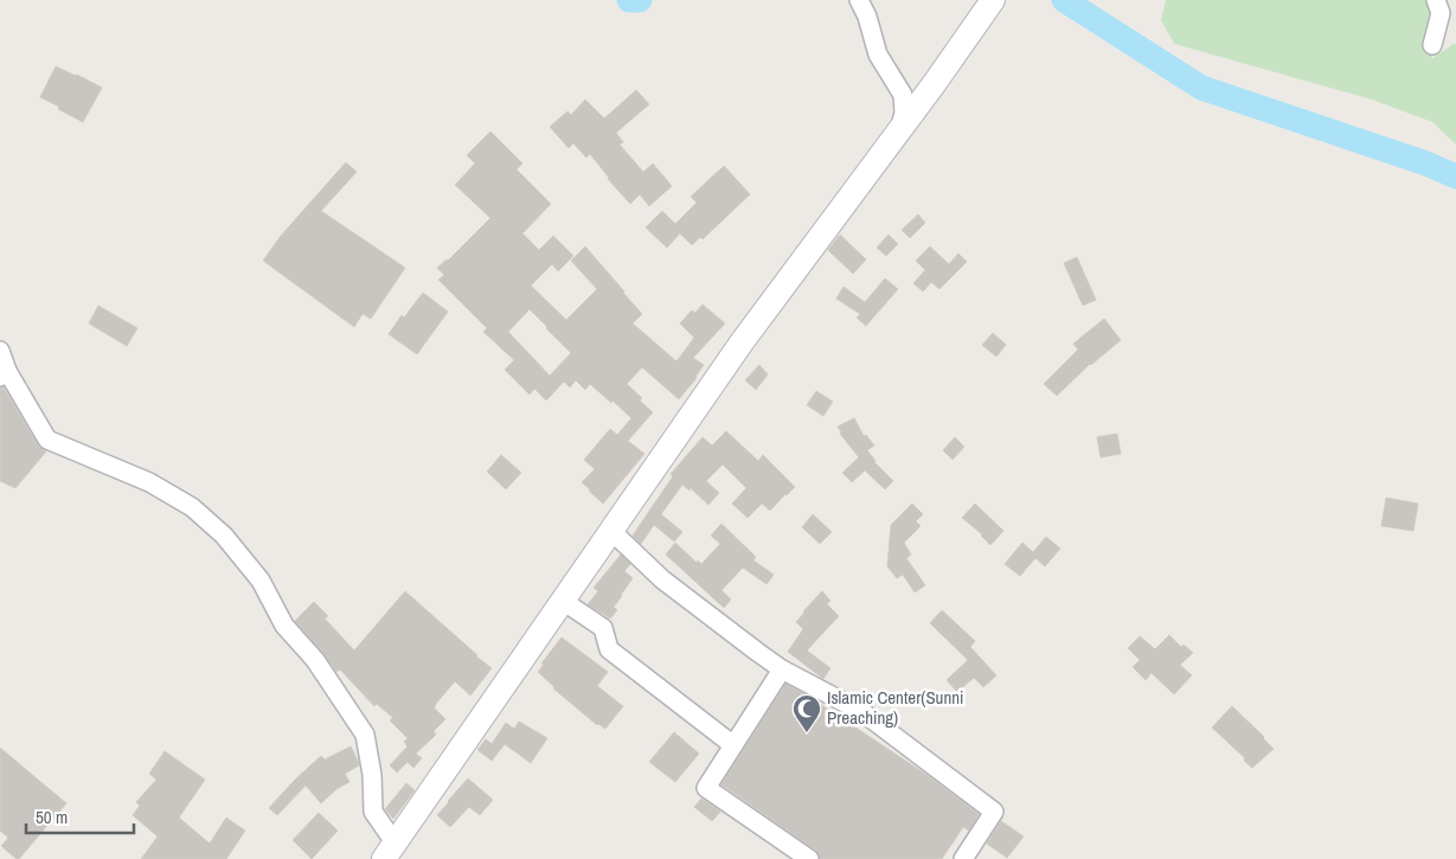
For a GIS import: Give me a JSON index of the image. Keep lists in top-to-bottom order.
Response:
{
  "places": {
    "mosque": ["Islamic Center(Sunni Preaching)"]
  },
  "scale_bar": "50 m"
}
